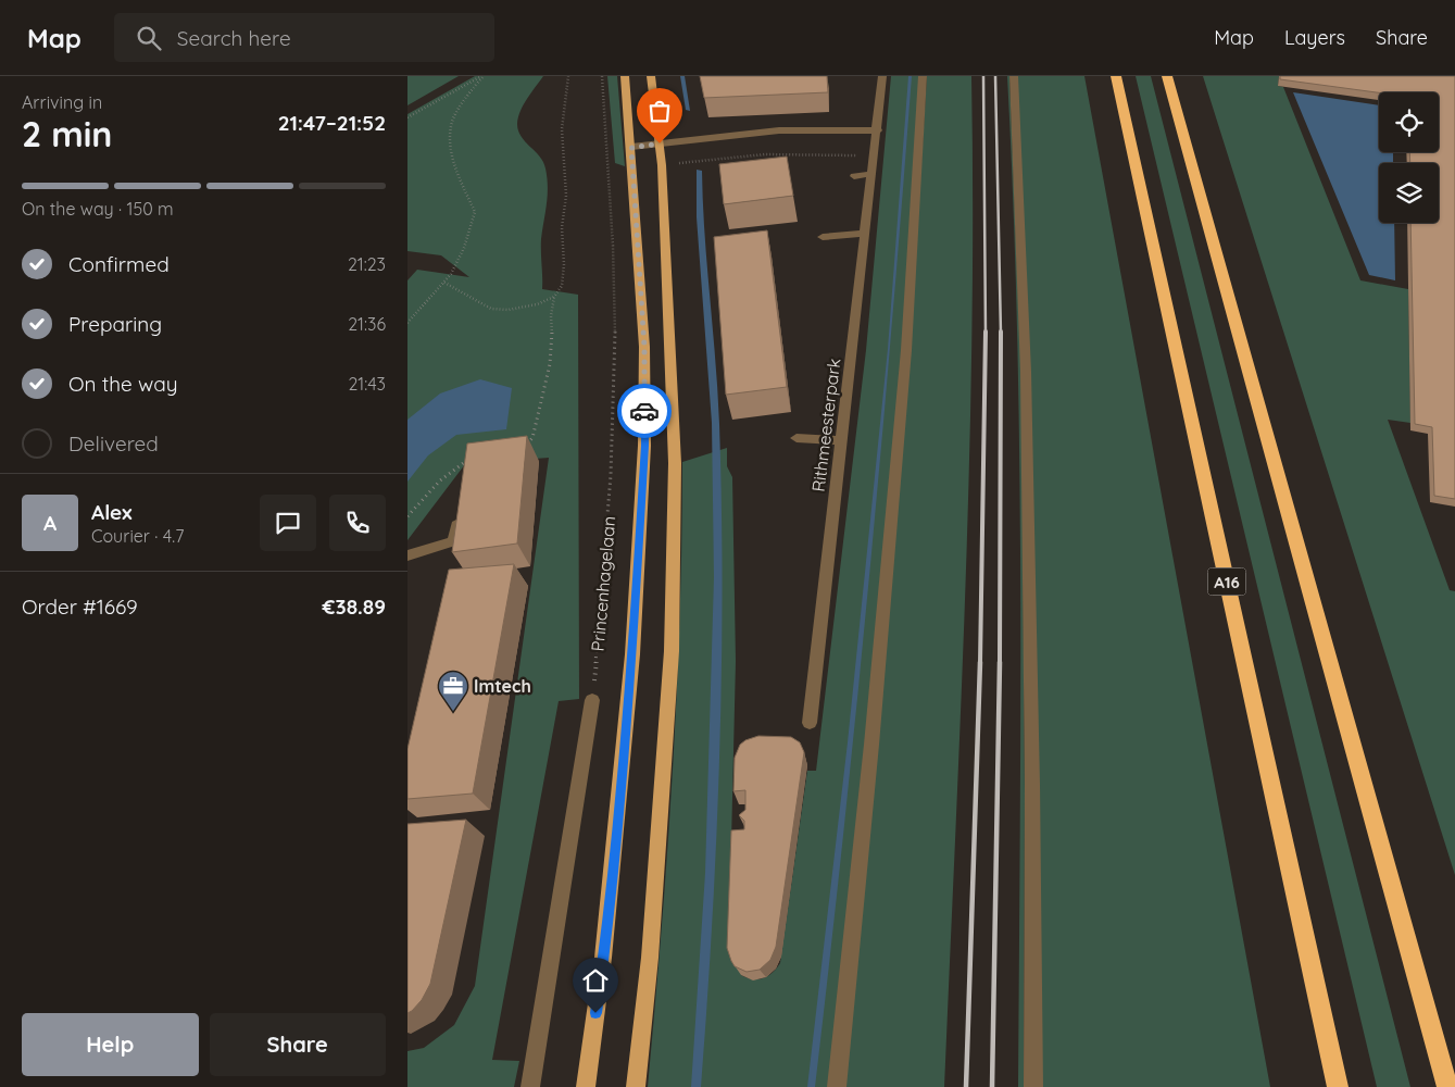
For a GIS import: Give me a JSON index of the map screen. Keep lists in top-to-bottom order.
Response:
{
  "streets": {
    "highway": ["A16"],
    "main road": ["Princenhagelaan"],
    "street": ["Rithmeesterpark"]
  },
  "places": {
    "office": ["Imtech"]
  },
  "page": {
    "header": "Map",
    "search": "Search here",
    "nav": ["Map", "Layers", "Share"],
    "heading": ["2 min", "Arriving in", "21:47–21:52"],
    "panel": [
      "Alex",
      "Courier · 4.7",
      "Order #1669",
      "€38.89"
    ],
    "bar": "On the way · 150 m",
    "list": [
      ["Confirmed", "21:23"],
      ["Preparing", "21:36"],
      ["On the way", "21:43"],
      "Delivered"
    ],
    "round": "A",
    "buttons": ["Help", "Share"]
  }
}
